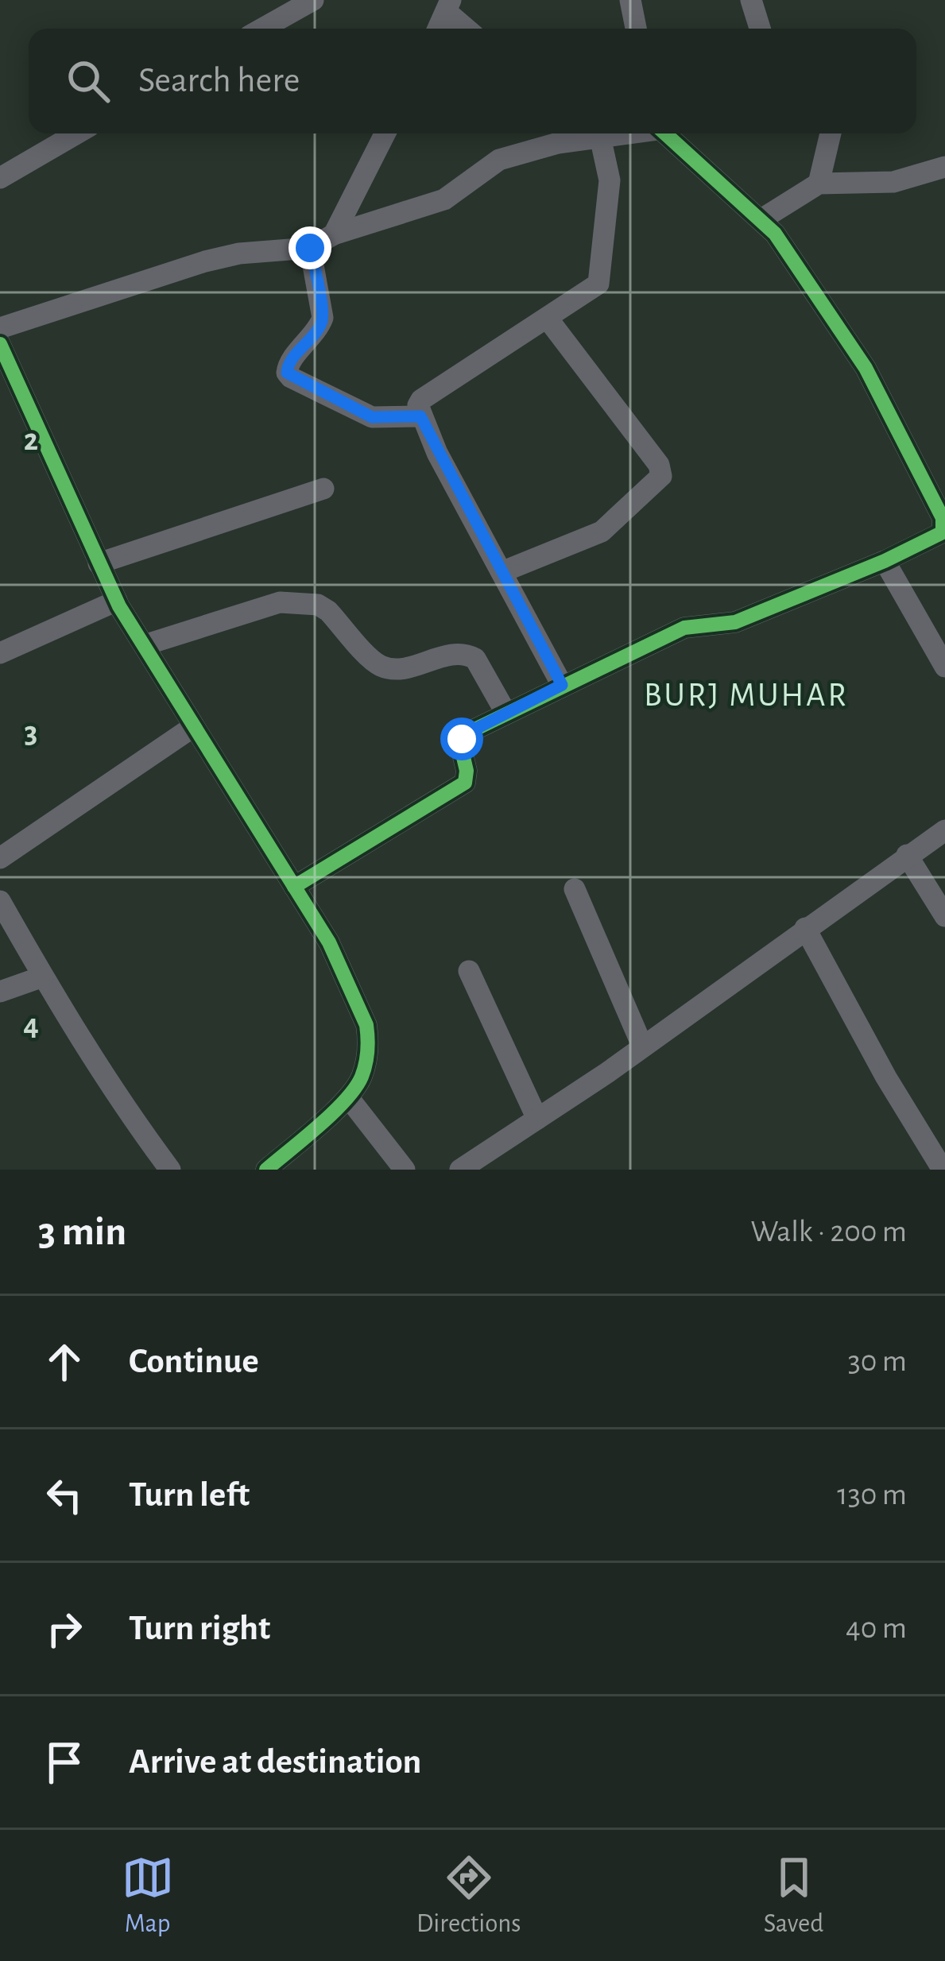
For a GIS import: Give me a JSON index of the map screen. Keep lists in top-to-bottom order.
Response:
{
  "districts": ["BURJ MUHAR"],
  "page": {
    "search": "Search here",
    "heading": ["3 min", "Walk · 200 m"],
    "list": [
      ["Continue", "30 m"],
      ["Turn left", "130 m"],
      ["Turn right", "40 m"],
      "Arrive at destination"
    ],
    "nav": ["Map", "Directions", "Saved"]
  },
  "grid": {
    "rows": ["2", "3", "4"]
  }
}
